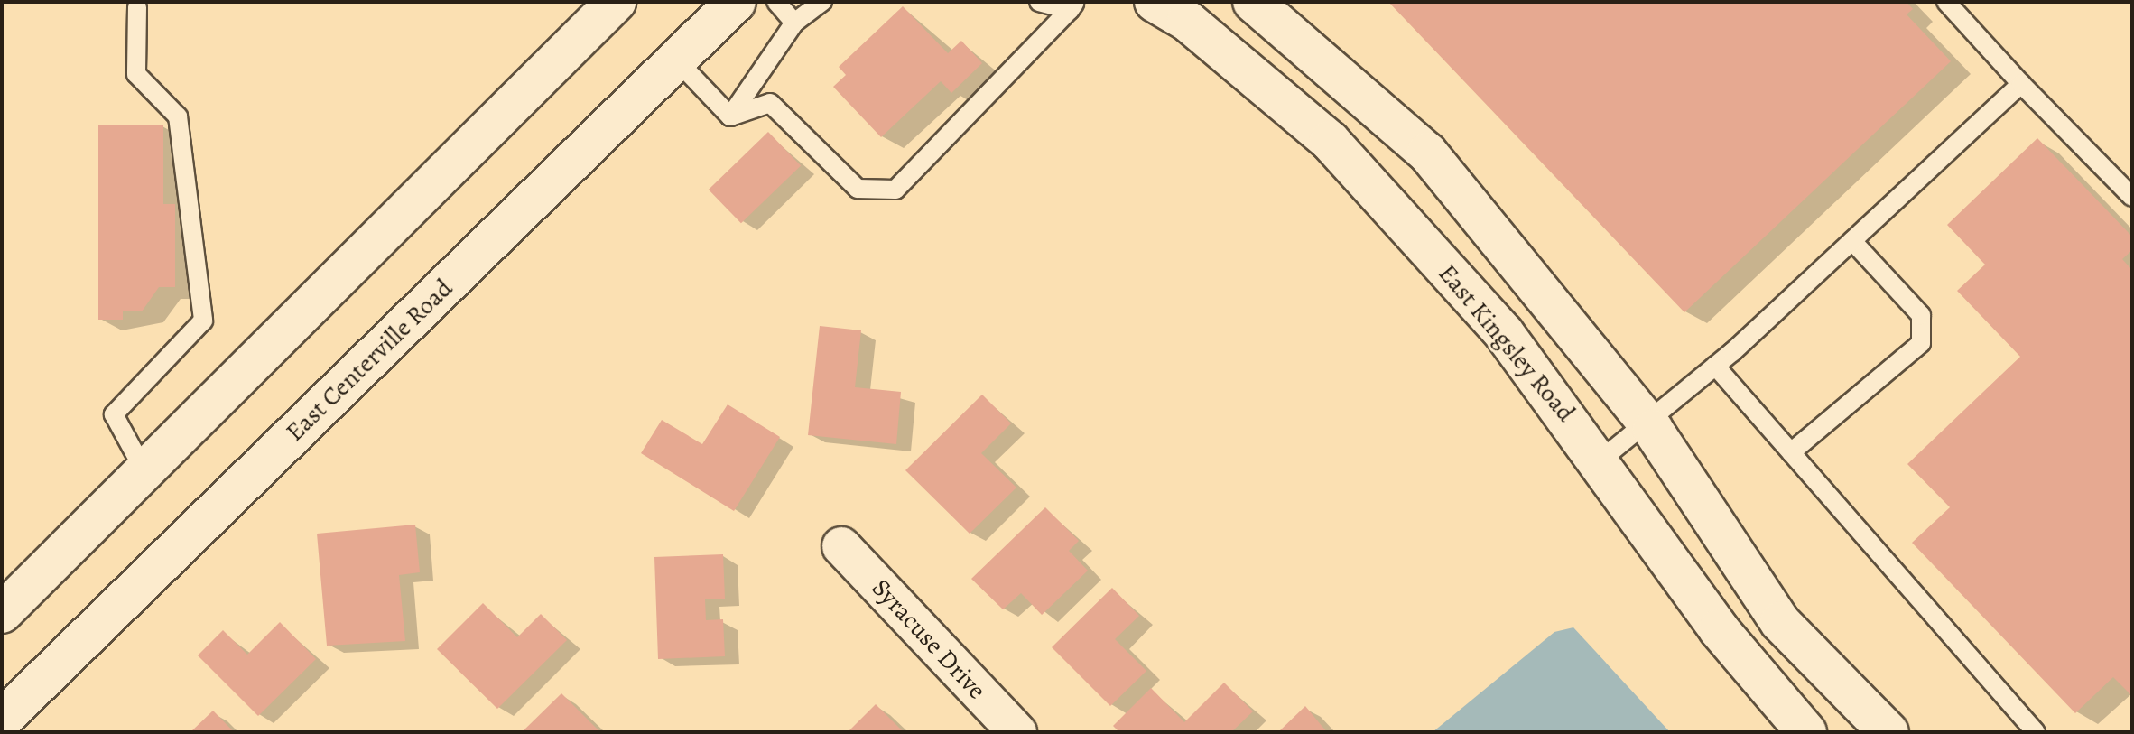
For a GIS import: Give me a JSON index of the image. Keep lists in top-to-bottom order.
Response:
{
  "streets": {
    "main road": ["East Kingsley Road", "East Centerville Road"],
    "street": ["Syracuse Drive"]
  }
}
